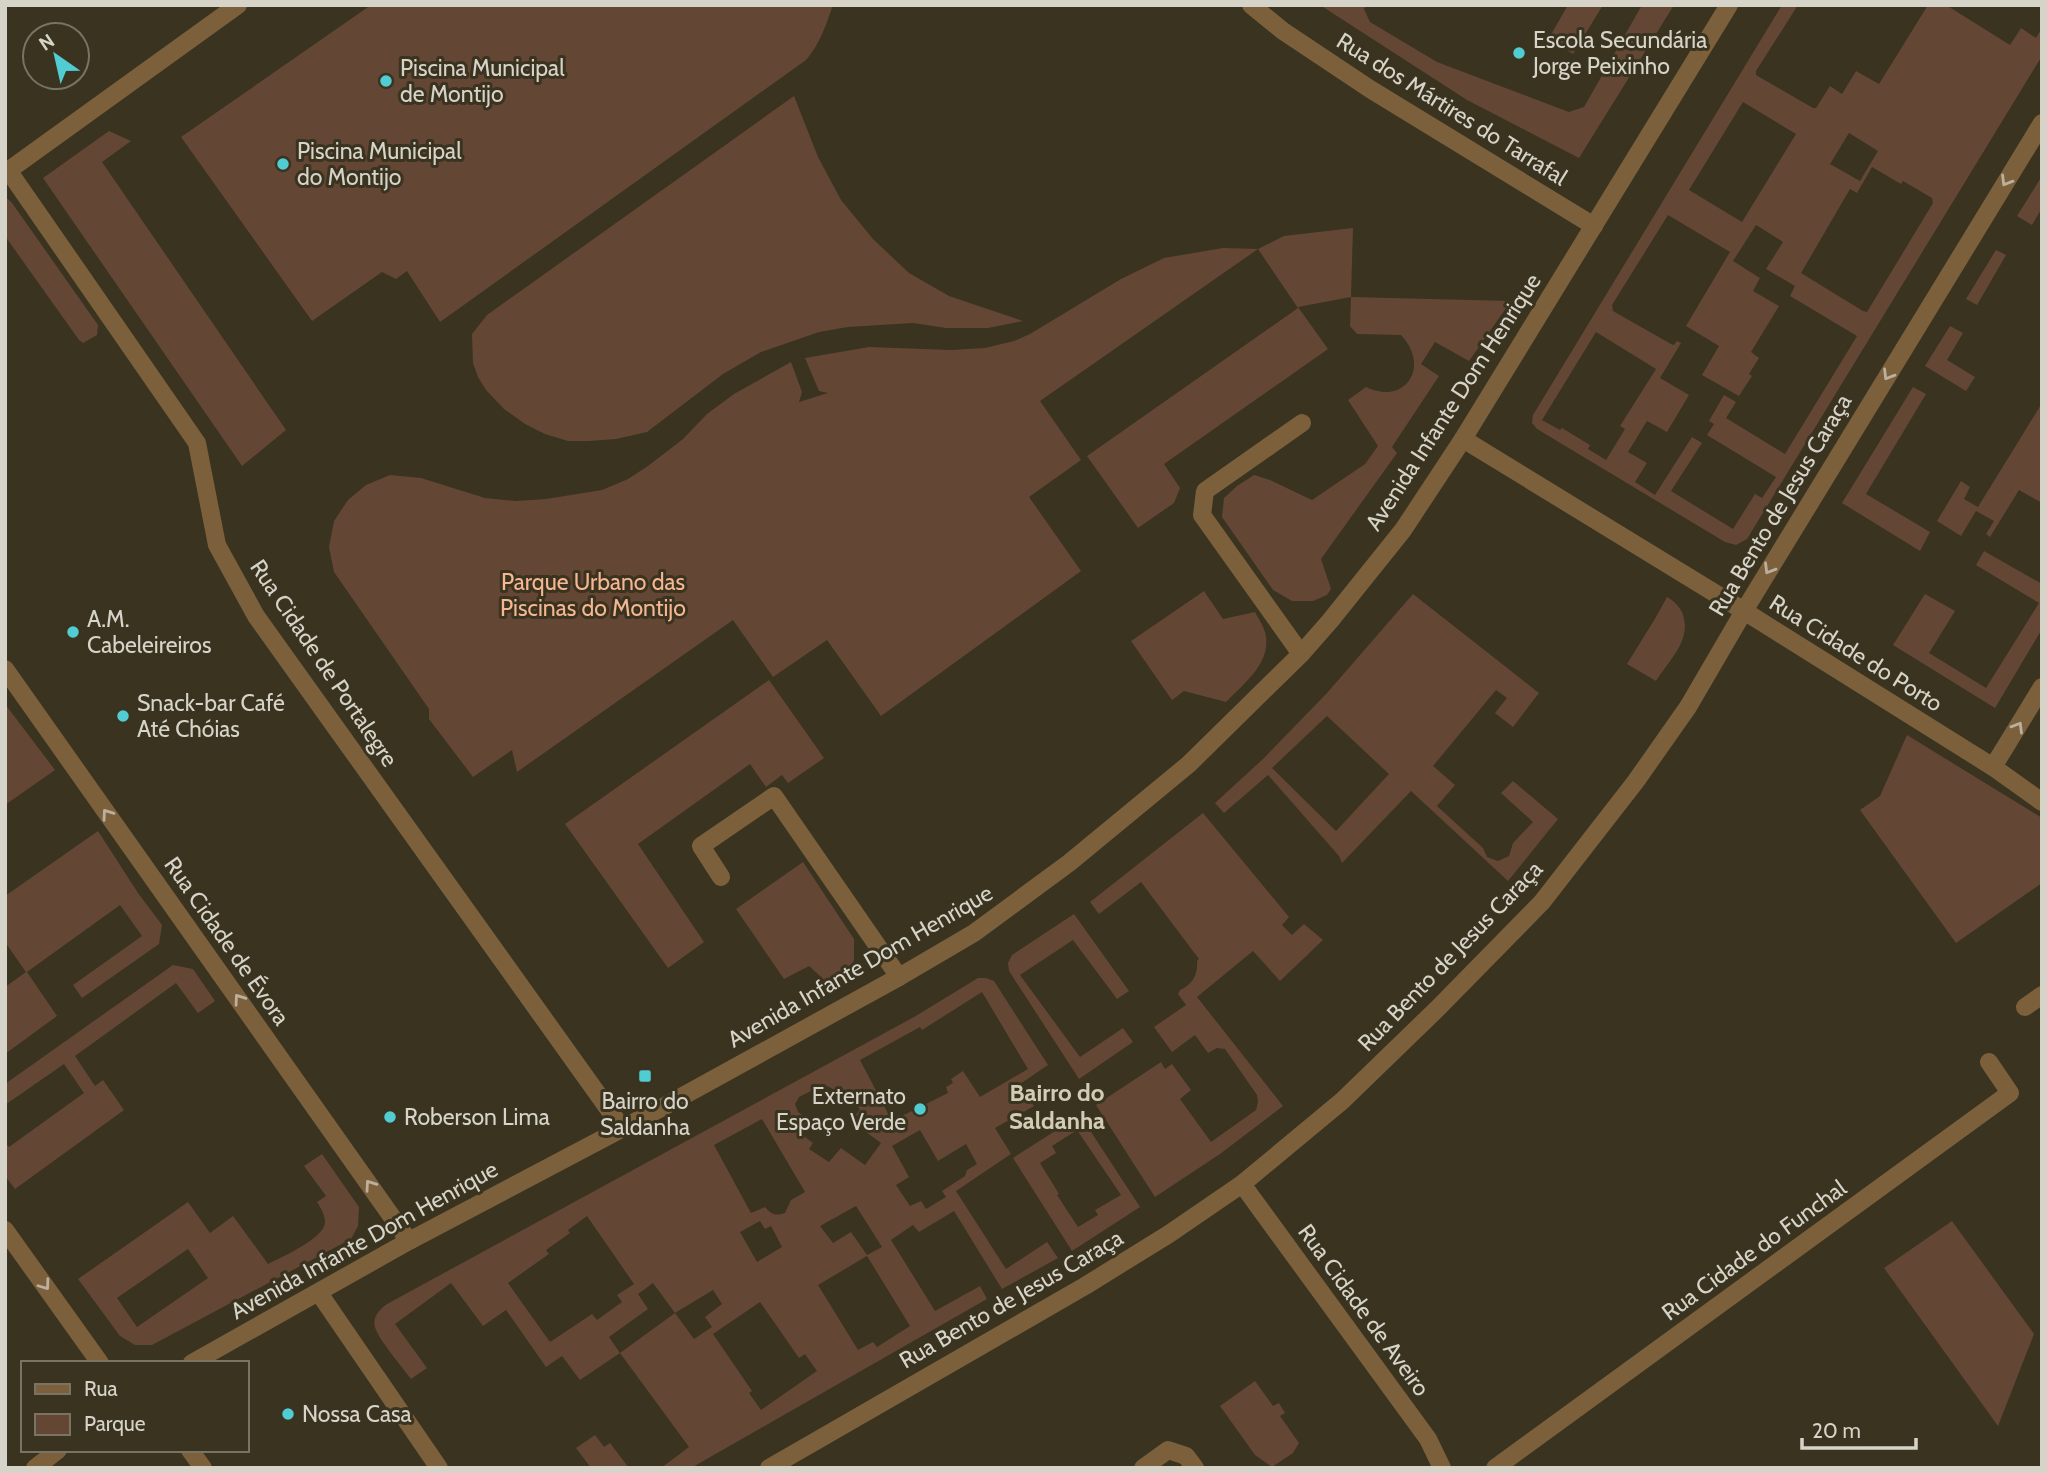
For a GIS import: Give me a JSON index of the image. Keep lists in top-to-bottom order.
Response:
{
  "streets": {
    "street": [
      "Rua dos Mártires do Tarrafal",
      "Avenida Infante Dom Henrique",
      "Rua Bento de Jesus Caraça",
      "Rua Cidade do Porto",
      "Rua Cidade de Portalegre",
      "Rua Cidade de Évora",
      "Rua Cidade do Funchal",
      "Rua Cidade de Aveiro"
    ]
  },
  "crossings": [
    ["Rua dos Mártires do Tarrafal", "Avenida Infante Dom Henrique"],
    ["Avenida Infante Dom Henrique", "Rua Cidade do Porto"],
    ["Avenida Infante Dom Henrique", "Rua Cidade de Portalegre"],
    ["Avenida Infante Dom Henrique", "Rua Cidade de Évora"],
    ["Rua Bento de Jesus Caraça", "Rua Cidade do Porto"],
    ["Rua Bento de Jesus Caraça", "Rua Cidade de Aveiro"]
  ],
  "one_way": ["Rua Cidade de Évora"],
  "districts": ["Bairro do Saldanha"],
  "parks": ["Parque Urbano das Piscinas do Montijo"],
  "places": {
    "other": [
      "Escola Secundária Jorge Peixinho",
      "Piscina Municipal de Montijo",
      "Piscina Municipal do Montijo",
      "A.M. Cabeleireiros",
      "Snack-bar Café Até Chóias",
      "Externato Espaço Verde",
      "Roberson Lima",
      "Nossa Casa"
    ],
    "transit": ["Bairro do Saldanha"]
  },
  "legend": ["Rua", "Parque"],
  "scale_bar": "20 m",
  "north": "top left"
}
